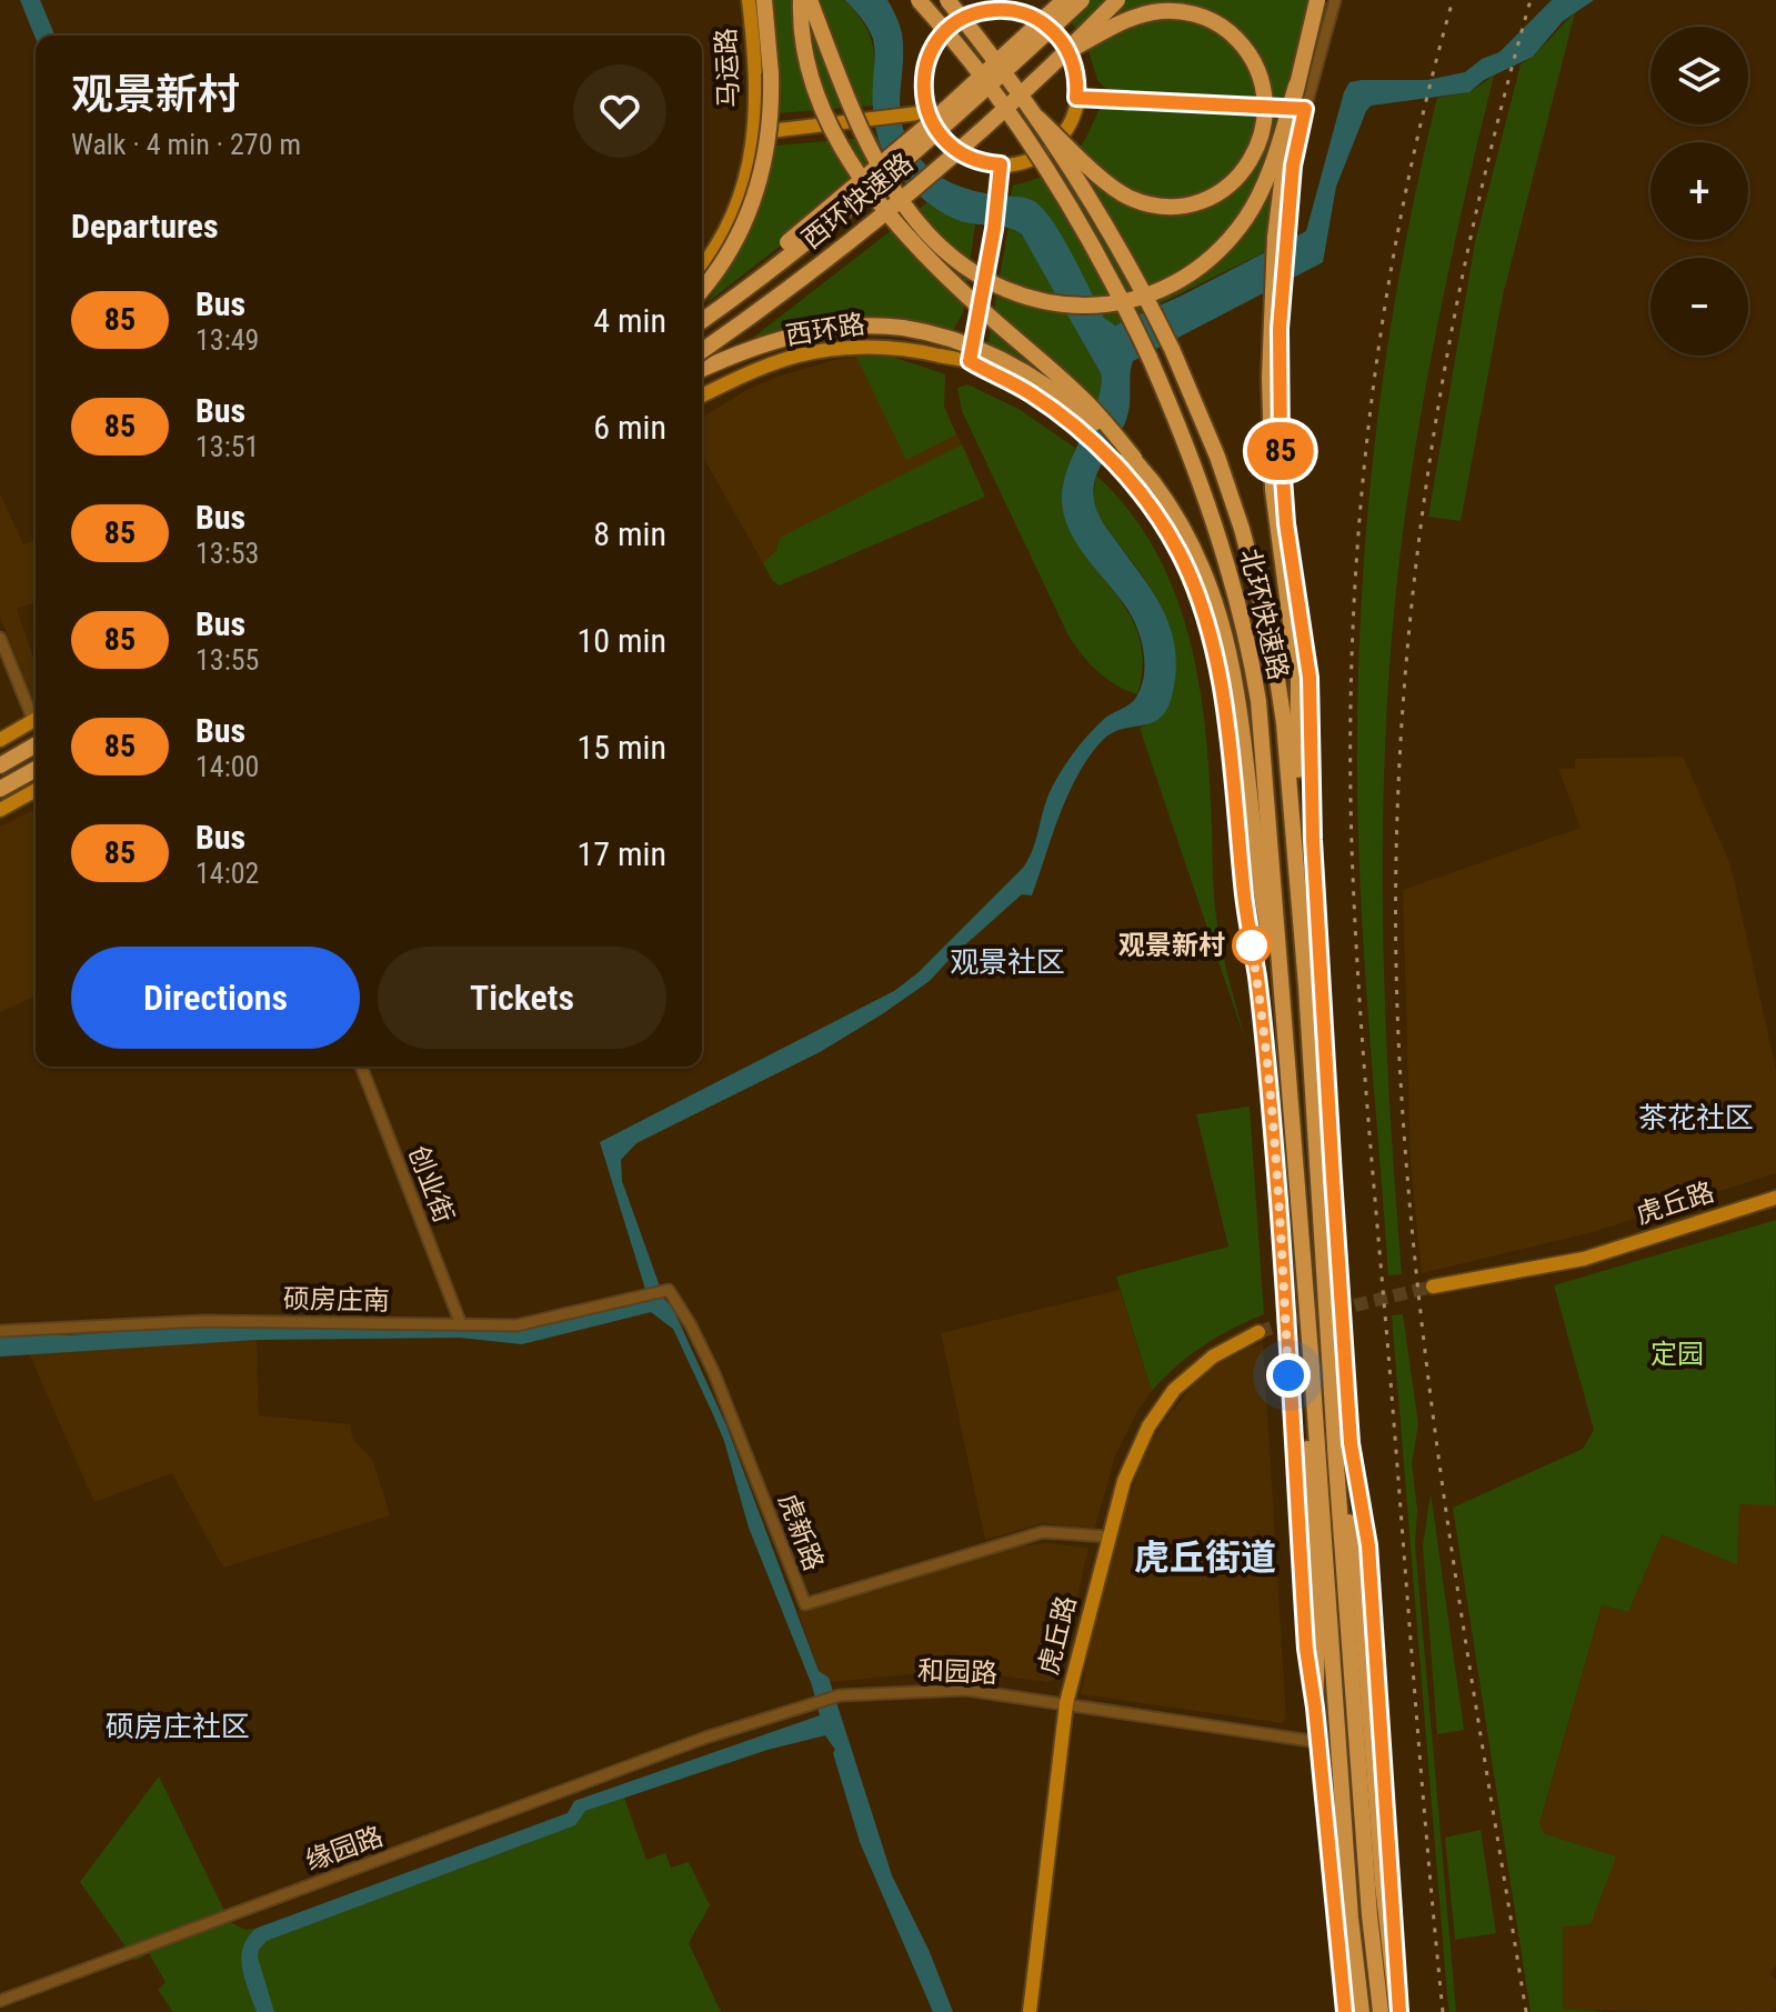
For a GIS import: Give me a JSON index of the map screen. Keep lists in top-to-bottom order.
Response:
{
  "streets": {
    "highway": ["西环快速路", "北环快速路"],
    "main road": ["马运路", "西环路", "虎丘路"],
    "street": [
      "创业街",
      "硕房庄南",
      "虎新路",
      "和园路",
      "缘园路"
    ]
  },
  "crossings": [
    ["西环路", "和园路"],
    ["创业街", "硕房庄南"],
    ["虎丘路", "虎新路"],
    ["虎丘路", "和园路"],
    ["硕房庄南", "虎新路"],
    ["和园路", "缘园路"]
  ],
  "districts": [
    "观景社区",
    "茶花社区",
    "虎丘街道",
    "硕房庄社区"
  ],
  "parks": ["定园"],
  "places": ["观景新村"],
  "lines": ["bus line 85"],
  "page": {
    "on_map": "85",
    "map_buttons": ["+", "−"],
    "heading": [
      ["观景新村", "Walk · 4 min · 270 m"],
      "Departures"
    ],
    "list": [
      {
        "mark": "85",
        "name": "Bus",
        "note": "13:49",
        "value": "4 min"
      },
      {
        "mark": "85",
        "name": "Bus",
        "note": "13:51",
        "value": "6 min"
      },
      {
        "mark": "85",
        "name": "Bus",
        "note": "13:53",
        "value": "8 min"
      },
      {
        "mark": "85",
        "name": "Bus",
        "note": "13:55",
        "value": "10 min"
      },
      {
        "mark": "85",
        "name": "Bus",
        "note": "14:00",
        "value": "15 min"
      },
      {
        "mark": "85",
        "name": "Bus",
        "note": "14:02",
        "value": "17 min"
      }
    ],
    "buttons": ["Directions", "Tickets"]
  }
}
